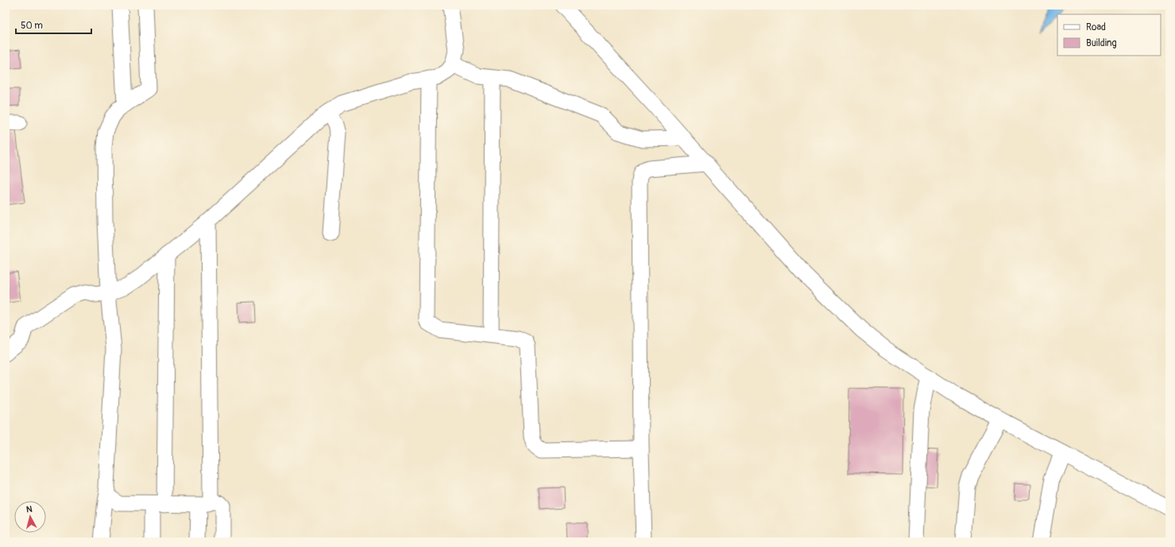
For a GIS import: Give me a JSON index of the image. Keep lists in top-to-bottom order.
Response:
{
  "legend": ["Road", "Building"],
  "scale_bar": "50 m",
  "north": "top"
}
